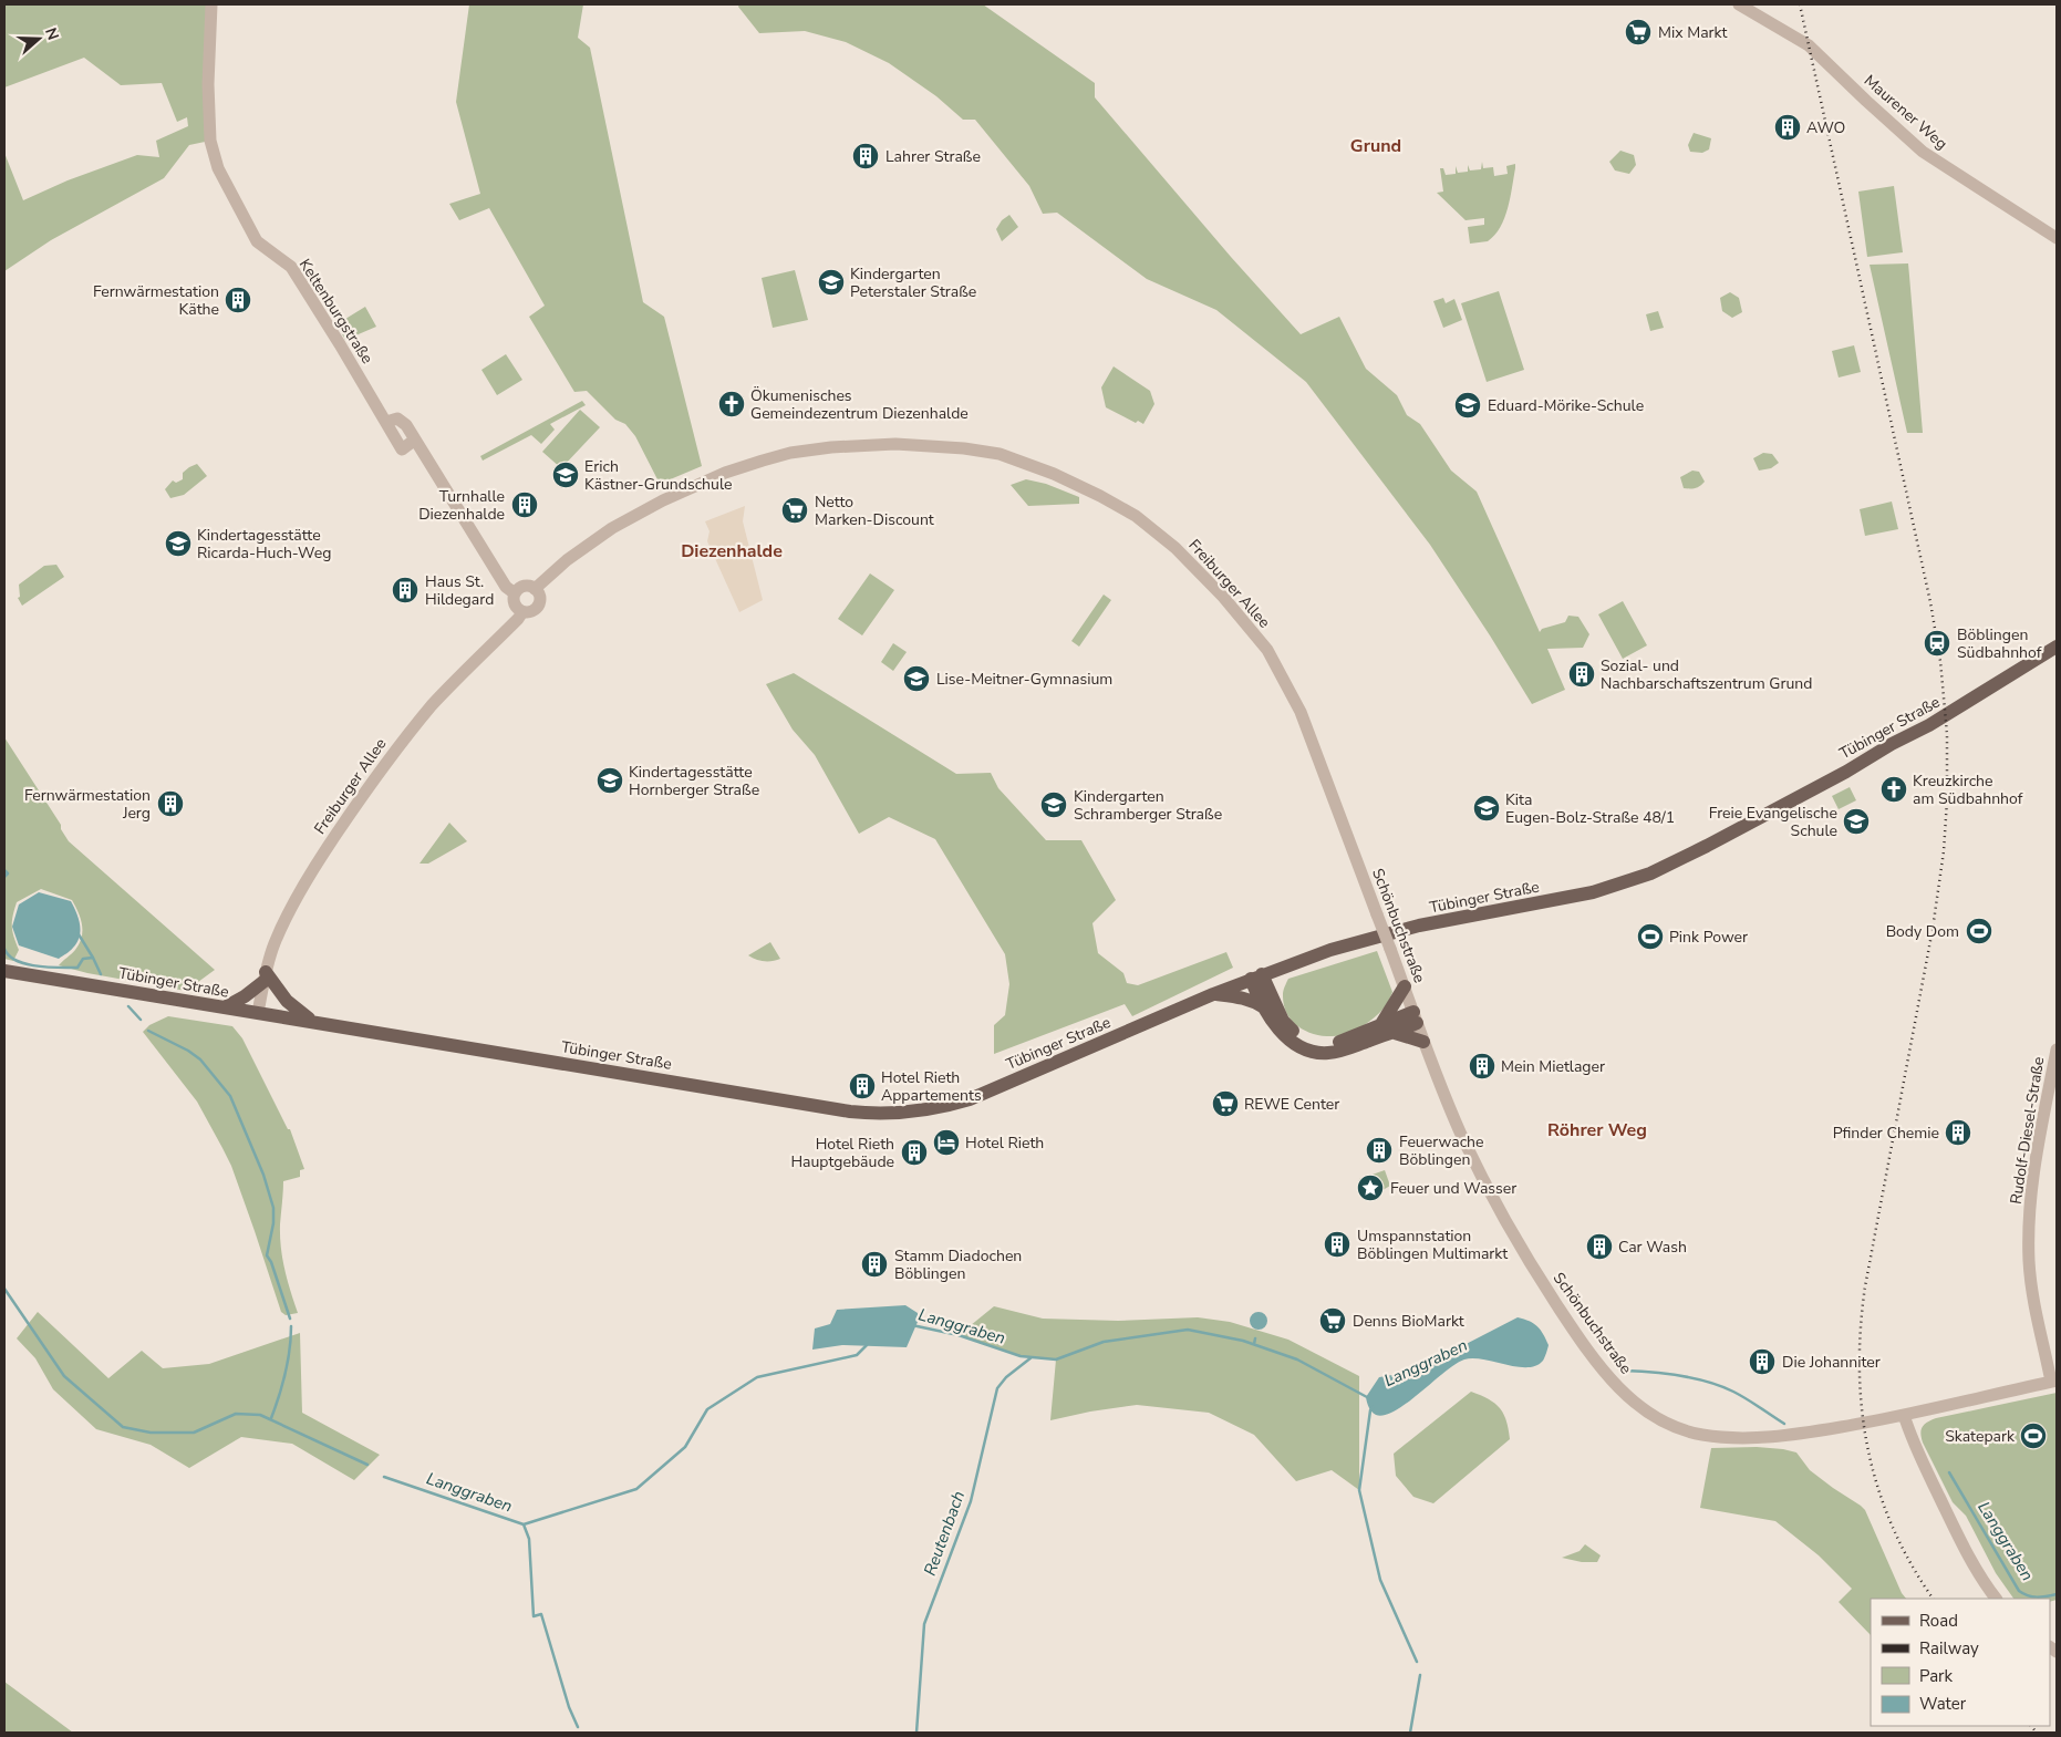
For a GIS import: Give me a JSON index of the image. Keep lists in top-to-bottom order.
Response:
{
  "streets": {
    "main road": ["Tübinger Straße"],
    "street": [
      "Maurener Weg",
      "Keltenburgstraße",
      "Freiburger Allee",
      "Schönbuchstraße",
      "Rudolf-Diesel-Straße"
    ]
  },
  "crossings": [
    ["Keltenburgstraße", "Freiburger Allee"],
    ["Freiburger Allee", "Tübinger Straße"],
    ["Freiburger Allee", "Schönbuchstraße"],
    ["Schönbuchstraße", "Rudolf-Diesel-Straße"]
  ],
  "districts": ["Grund", "Diezenhalde", "Röhrer Weg"],
  "water": ["Langgraben", "Reutenbach"],
  "places": {
    "supermarket": [
      "Mix Markt",
      "Netto Marken-Discount",
      "REWE Center",
      "Denns BioMarkt"
    ],
    "building": [
      "AWO",
      "Lahrer Straße",
      "Fernwärmestation Käthe",
      "Turnhalle Diezenhalde",
      "Haus St. Hildegard",
      "Sozial- und Nachbarschaftszentrum Grund",
      "Fernwärmestation Jerg",
      "Mein Mietlager",
      "Hotel Rieth Appartements",
      "Pfinder Chemie",
      "Feuerwache Böblingen",
      "Hotel Rieth Hauptgebäude",
      "Umspannstation Böblingen Multimarkt",
      "Car Wash",
      "Stamm Diadochen Böblingen",
      "Die Johanniter"
    ],
    "school or university": [
      "Kindergarten Peterstaler Straße",
      "Eduard-Mörike-Schule",
      "Erich Kästner-Grundschule",
      "Kindertagesstätte Ricarda-Huch-Weg",
      "Lise-Meitner-Gymnasium",
      "Kindertagesstätte Hornberger Straße",
      "Kindergarten Schramberger Straße",
      "Kita Eugen-Bolz-Straße 48/1",
      "Freie Evangelische Schule"
    ],
    "church": ["Ökumenisches Gemeindezentrum Diezenhalde", "Kreuzkirche am Südbahnhof"],
    "station": ["Böblingen Südbahnhof"],
    "sports": ["Body Dom", "Pink Power", "Skatepark"],
    "hotel": ["Hotel Rieth"],
    "place": ["Feuer und Wasser"]
  },
  "legend": [
    "Road",
    "Railway",
    "Park",
    "Water"
  ],
  "north": "right"
}
